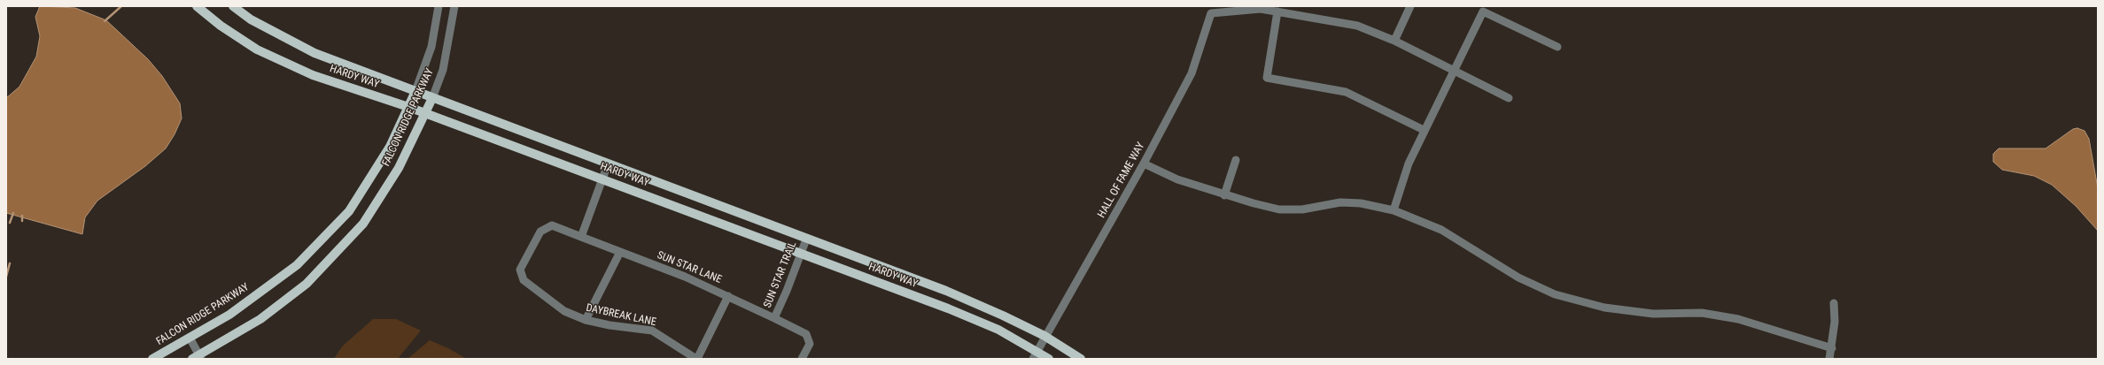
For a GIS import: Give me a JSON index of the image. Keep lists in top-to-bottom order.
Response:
{
  "streets": {
    "main road": ["HARDY WAY", "FALCON RIDGE PARKWAY"],
    "street": [
      "HALL OF FAME WAY",
      "SUN STAR LANE",
      "SUN STAR TRAIL",
      "DAYBREAK LANE"
    ]
  },
  "crossings": [
    ["HARDY WAY", "FALCON RIDGE PARKWAY"],
    ["HARDY WAY", "HALL OF FAME WAY"],
    ["HARDY WAY", "SUN STAR TRAIL"],
    ["SUN STAR LANE", "SUN STAR TRAIL"],
    ["SUN STAR LANE", "DAYBREAK LANE"]
  ]
}
